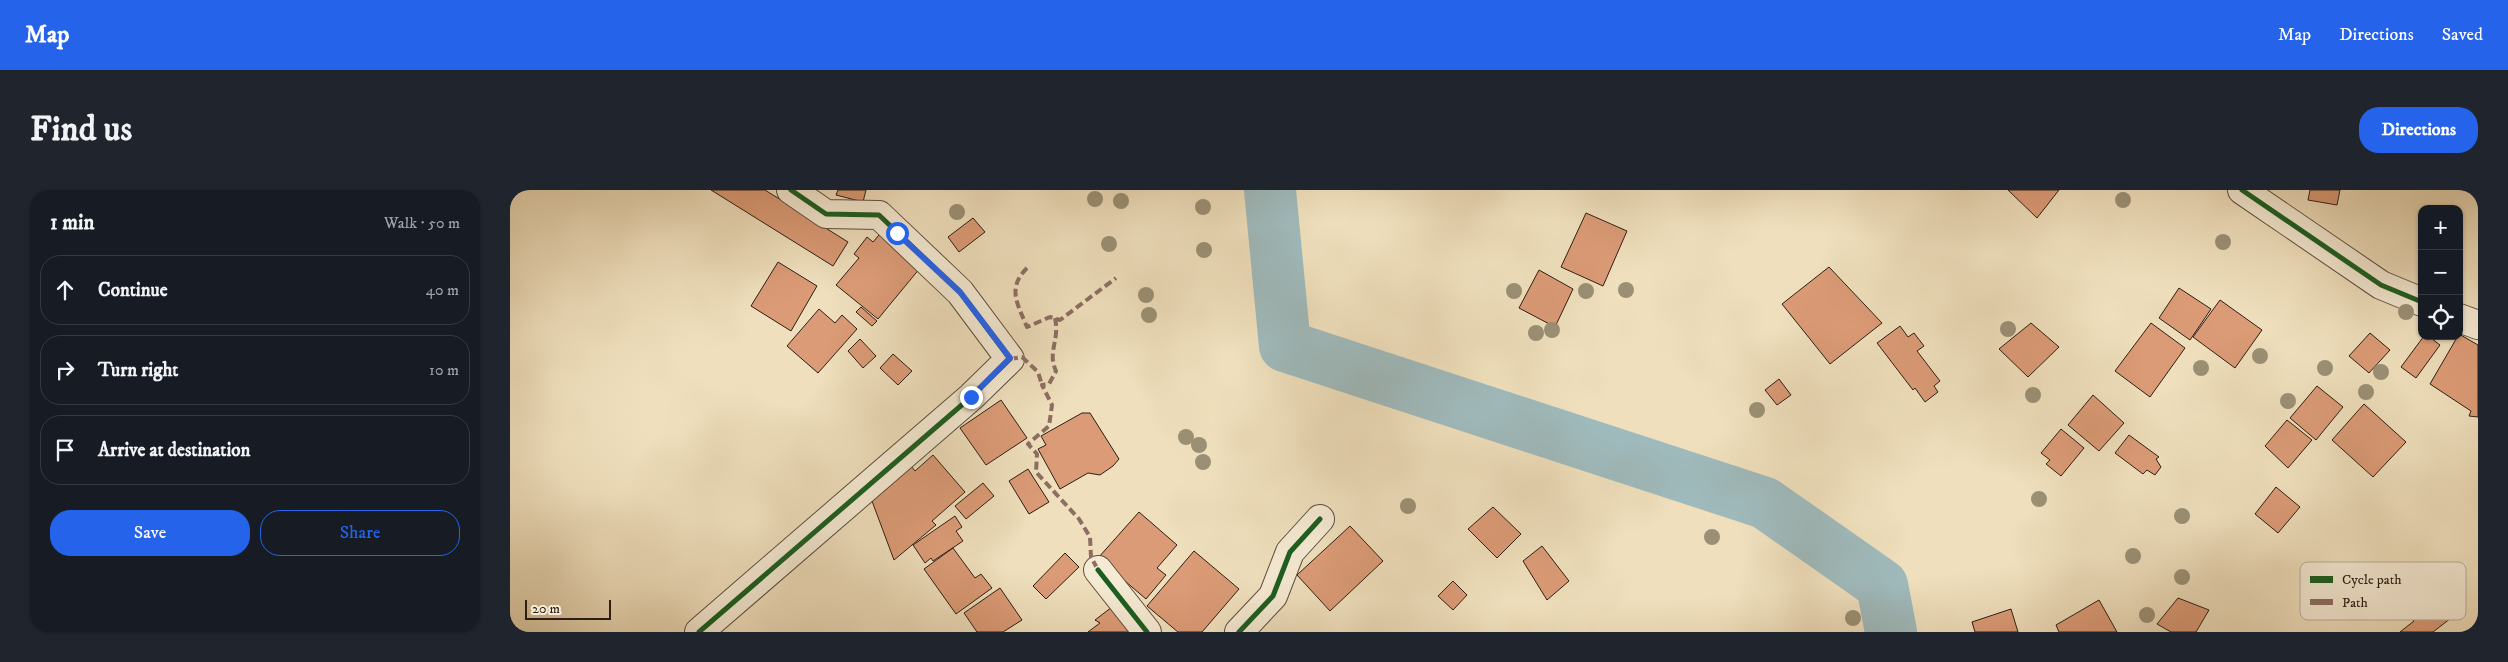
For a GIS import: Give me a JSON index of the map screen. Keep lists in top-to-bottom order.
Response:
{
  "legend": ["Cycle path", "Path"],
  "scale_bar": "20 m",
  "page": {
    "header": "Map",
    "nav": ["Map", "Directions", "Saved"],
    "buttons": [
      "Directions",
      ["Save", "Share"]
    ],
    "title": "Find us",
    "heading": ["1 min", "Walk · 50 m"],
    "map_buttons": ["+", "−"],
    "list": [
      ["Continue", "40 m"],
      ["Turn right", "10 m"],
      "Arrive at destination"
    ],
    "scale": "20 m"
  }
}
